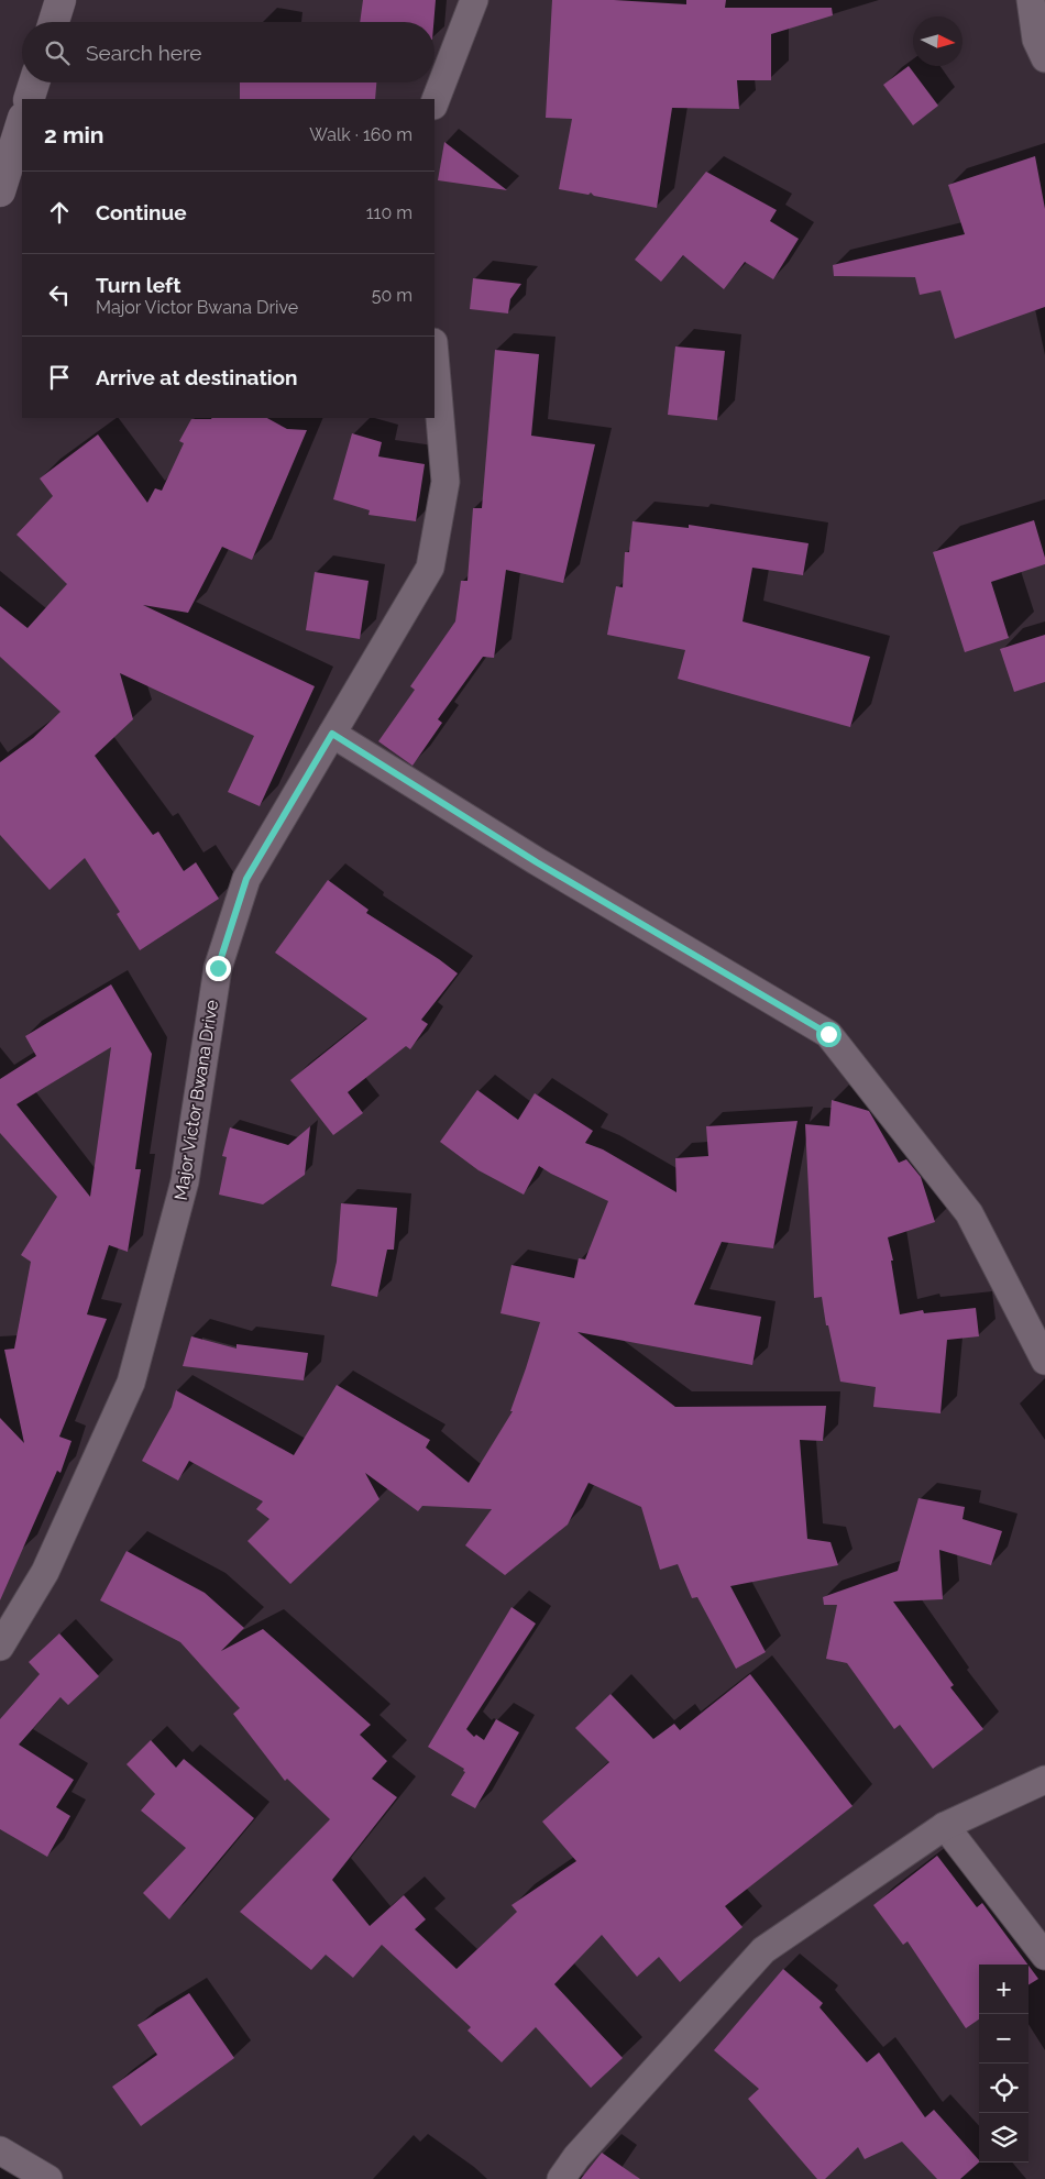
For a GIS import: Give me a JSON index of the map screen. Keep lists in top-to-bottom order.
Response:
{
  "streets": {
    "street": ["Major Victor Bwana Drive"]
  },
  "north": "right",
  "page": {
    "search": "Search here",
    "heading": ["2 min", "Walk · 160 m"],
    "list": [
      ["Continue", "110 m"],
      ["Turn left", "Major Victor Bwana Drive", "50 m"],
      "Arrive at destination"
    ],
    "map_buttons": ["+", "−"]
  }
}
